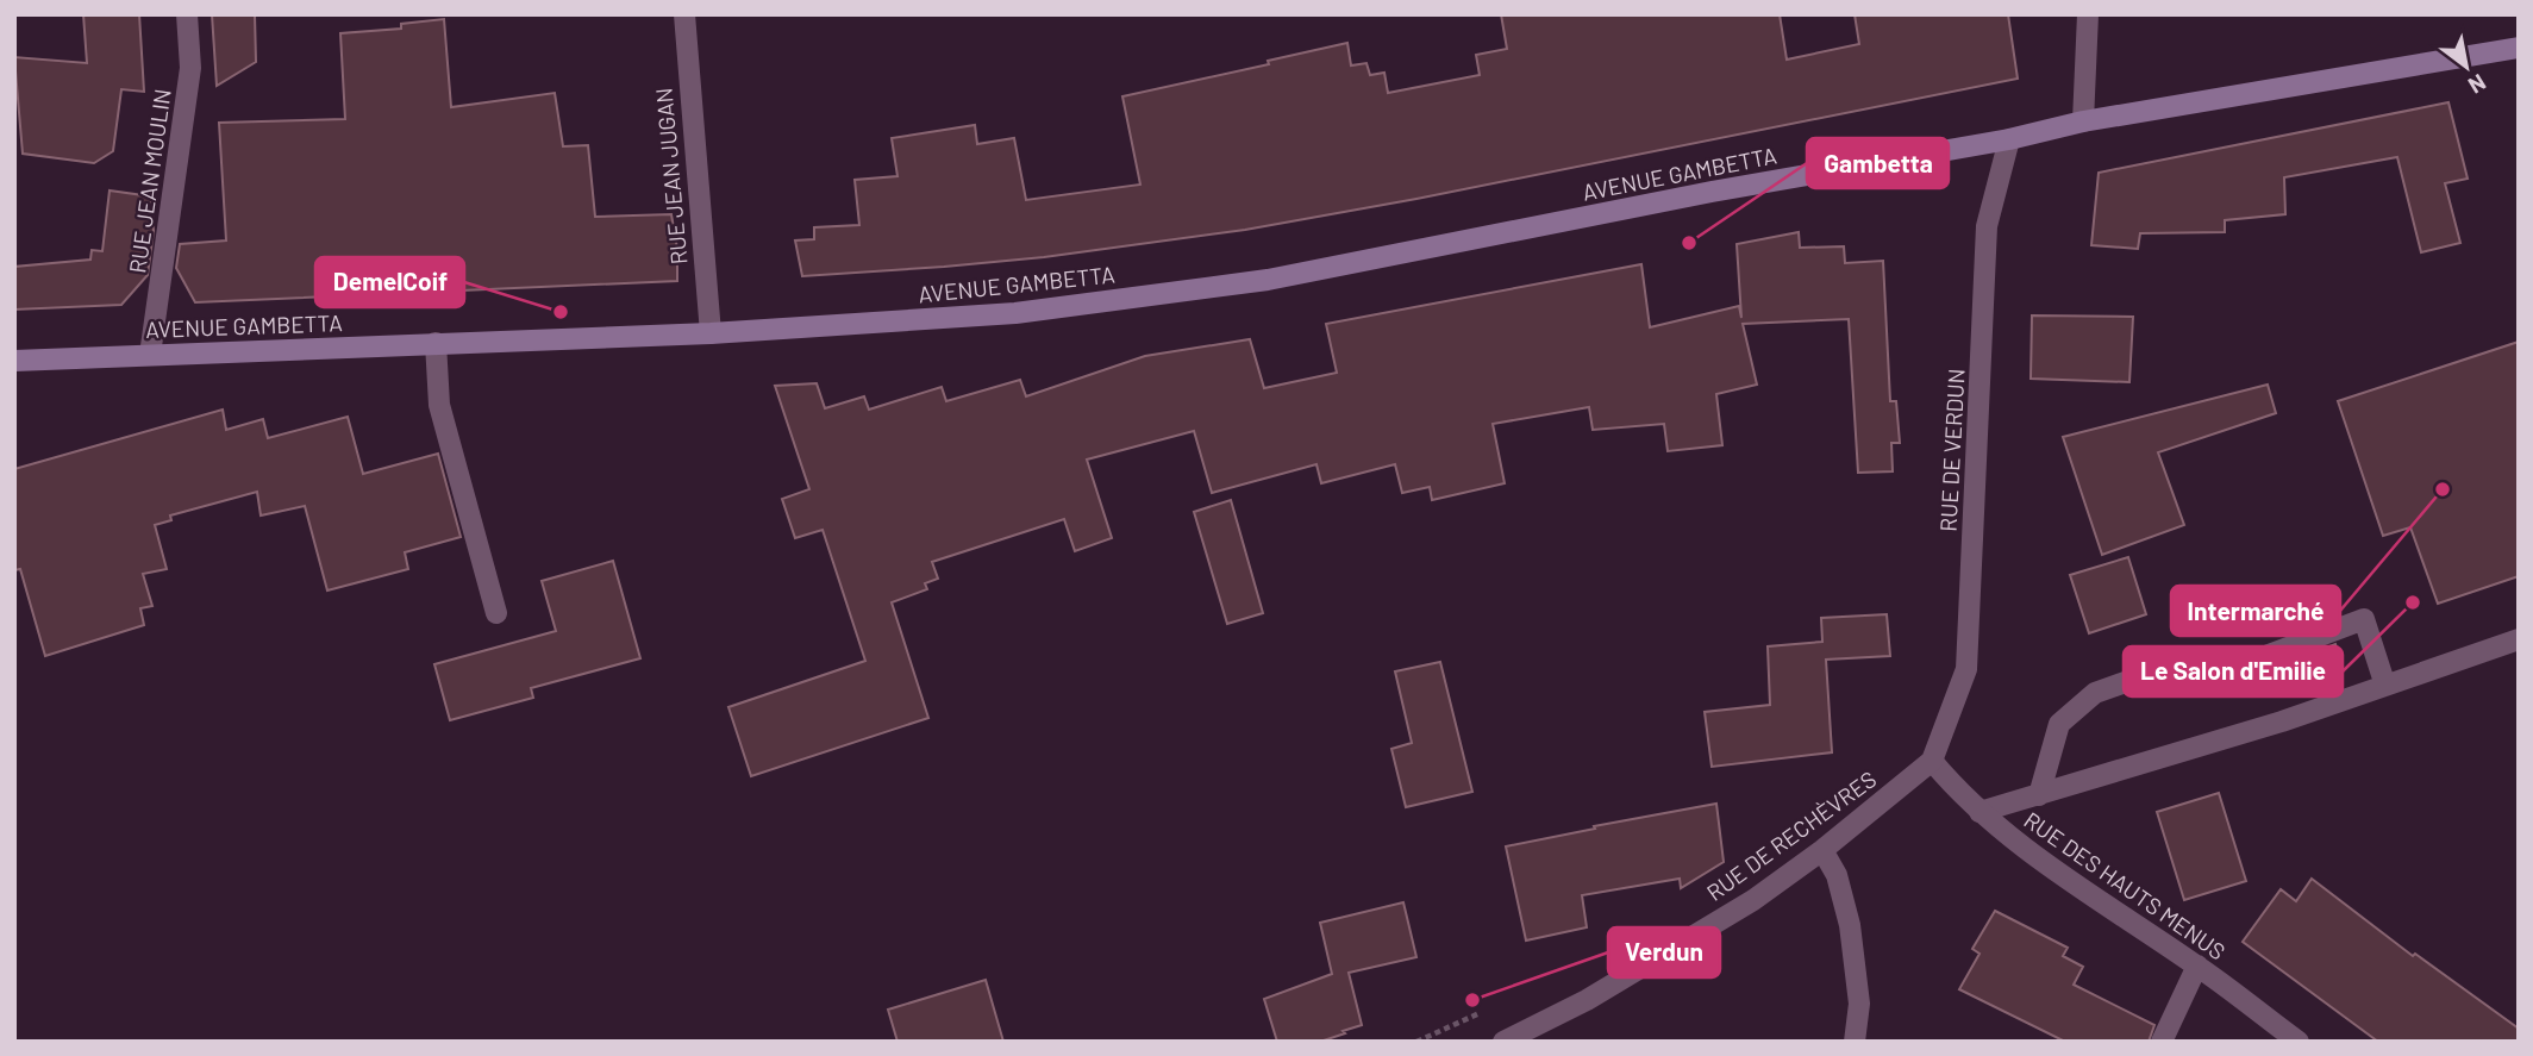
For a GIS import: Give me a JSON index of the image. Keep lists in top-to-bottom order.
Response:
{
  "streets": {
    "main road": ["AVENUE GAMBETTA"],
    "street": [
      "RUE JEAN JUGAN",
      "RUE JEAN MOULIN",
      "RUE DE VERDUN",
      "RUE DE RECHÈVRES",
      "RUE DES HAUTS MENUS"
    ]
  },
  "crossings": [
    ["AVENUE GAMBETTA", "RUE JEAN JUGAN"],
    ["AVENUE GAMBETTA", "RUE JEAN MOULIN"],
    ["AVENUE GAMBETTA", "RUE DE VERDUN"],
    ["RUE DE VERDUN", "RUE DE RECHÈVRES"],
    ["RUE DE VERDUN", "RUE DES HAUTS MENUS"],
    ["RUE DE RECHÈVRES", "RUE DES HAUTS MENUS"]
  ],
  "places": [
    "Gambetta",
    "DemelCoif",
    "Intermarché",
    "Le Salon d'Emilie",
    "Verdun"
  ],
  "north": "bottom right"
}
